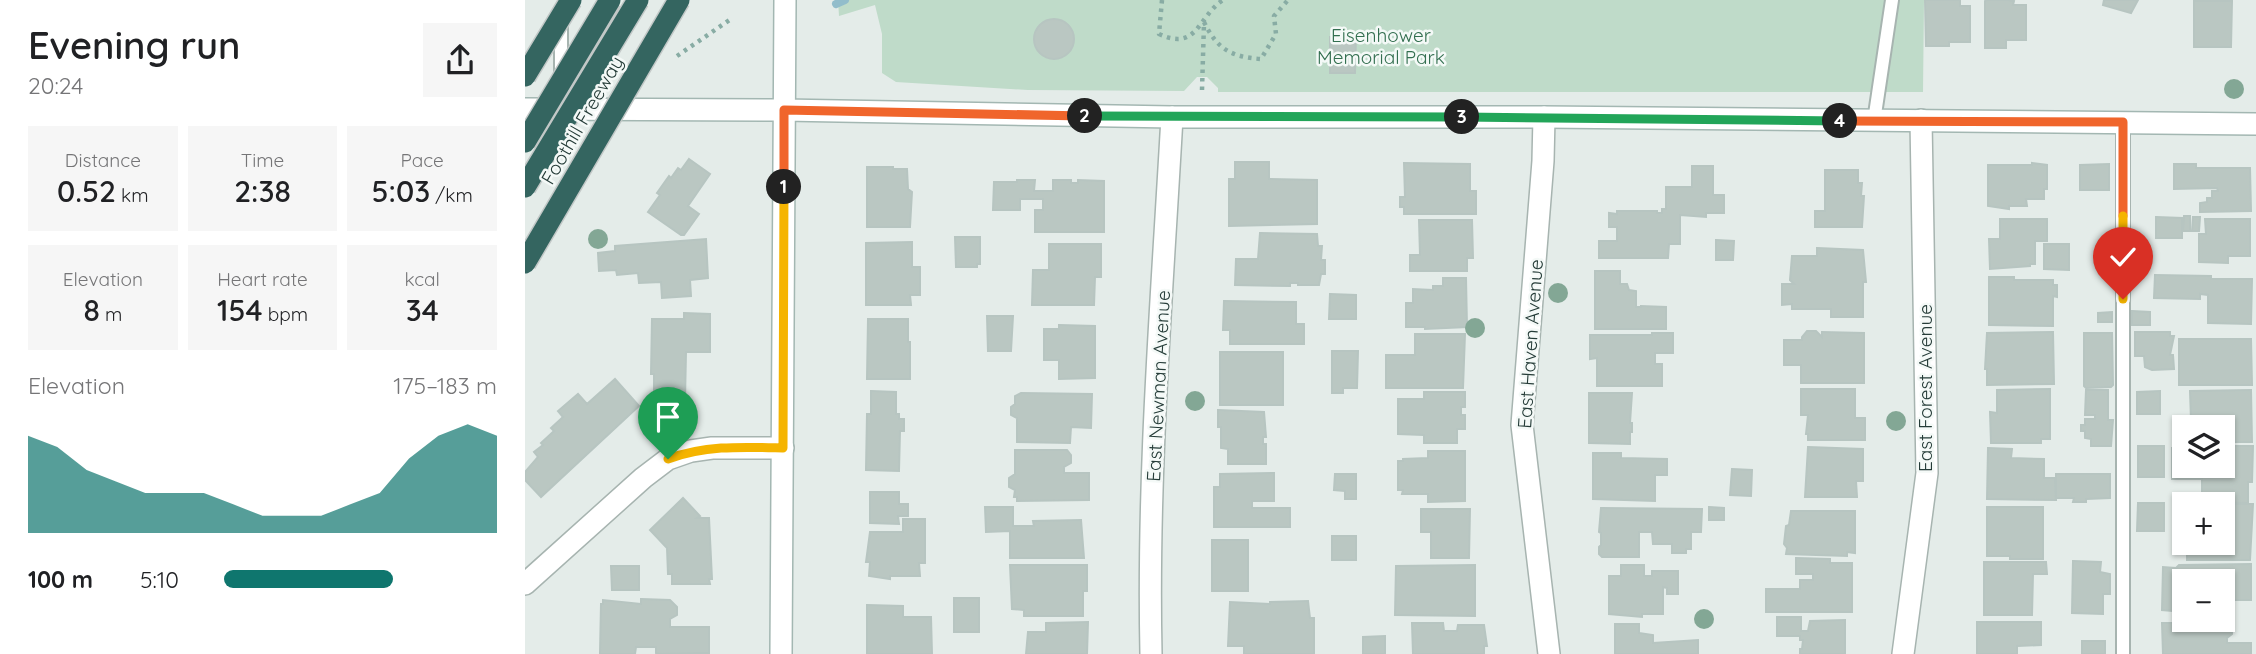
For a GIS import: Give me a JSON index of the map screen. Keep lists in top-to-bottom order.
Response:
{
  "streets": {
    "highway": ["Foothill Freeway"],
    "street": ["East Haven Avenue", "East Newman Avenue", "East Forest Avenue"]
  },
  "parks": ["Eisenhower Memorial Park"],
  "page": {
    "heading": ["Evening run", "20:24"],
    "pins": [
      "2",
      "3",
      "4",
      "1"
    ],
    "stats": [
      ["Distance", "0.52 km"],
      ["Time", "2:38"],
      ["Pace", "5:03 /km"],
      ["Elevation", "8 m"],
      ["Heart rate", "154 bpm"],
      ["kcal", "34"]
    ],
    "chart": ["Elevation", "175–183 m"],
    "map_buttons": ["+", "−"],
    "list": [
      {
        "name": "100 m",
        "note": "5:10"
      }
    ]
  }
}
